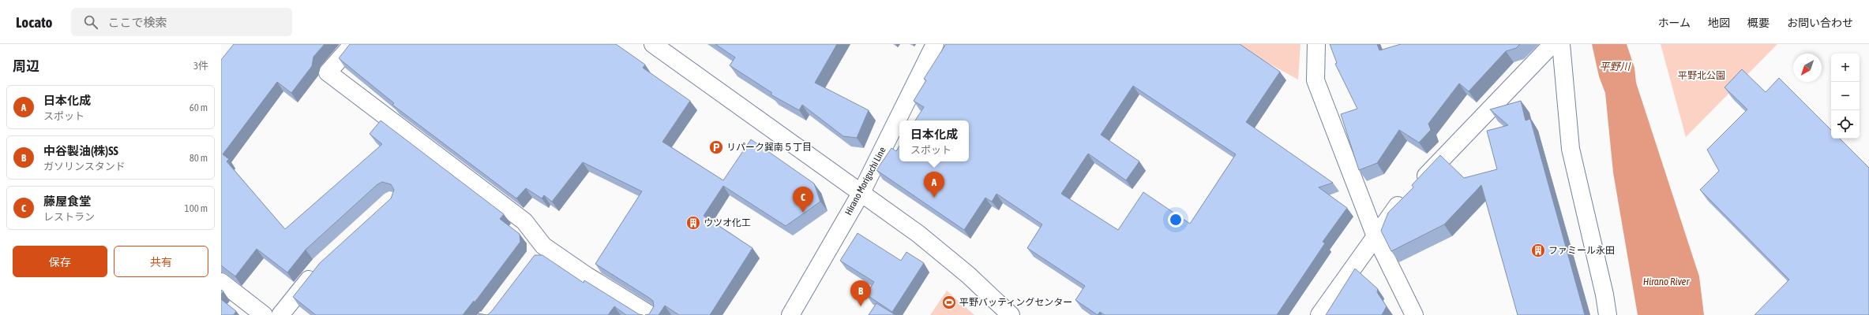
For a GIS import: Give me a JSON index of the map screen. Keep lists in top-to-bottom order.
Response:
{
  "streets": {
    "street": ["Hirano Moriguchi Line"]
  },
  "water": ["平野川", "Hirano River"],
  "parks": ["平野北公園"],
  "places": {
    "parking": ["リパーク巽南５丁目"],
    "building": ["ウツオ化工", "ファミール永田"],
    "sports": ["平野バッティングセンター"]
  },
  "north": "bottom left",
  "page": {
    "header": "Locato",
    "search": "ここで検索",
    "nav": [
      "ホーム",
      "地図",
      "概要",
      "お問い合わせ"
    ],
    "heading": ["周辺", "3件"],
    "map_buttons": ["+", "−"],
    "list": [
      {
        "mark": "A",
        "name": "日本化成",
        "note": "スポット",
        "value": "60 m"
      },
      {
        "mark": "B",
        "name": "中谷製油(株)SS",
        "note": "ガソリンスタンド",
        "value": "80 m"
      },
      {
        "mark": "C",
        "name": "藤屋食堂",
        "note": "レストラン",
        "value": "100 m"
      }
    ],
    "popup": ["日本化成", "スポット"],
    "pins": ["A", "C", "B"],
    "buttons": ["保存", "共有"]
  }
}
